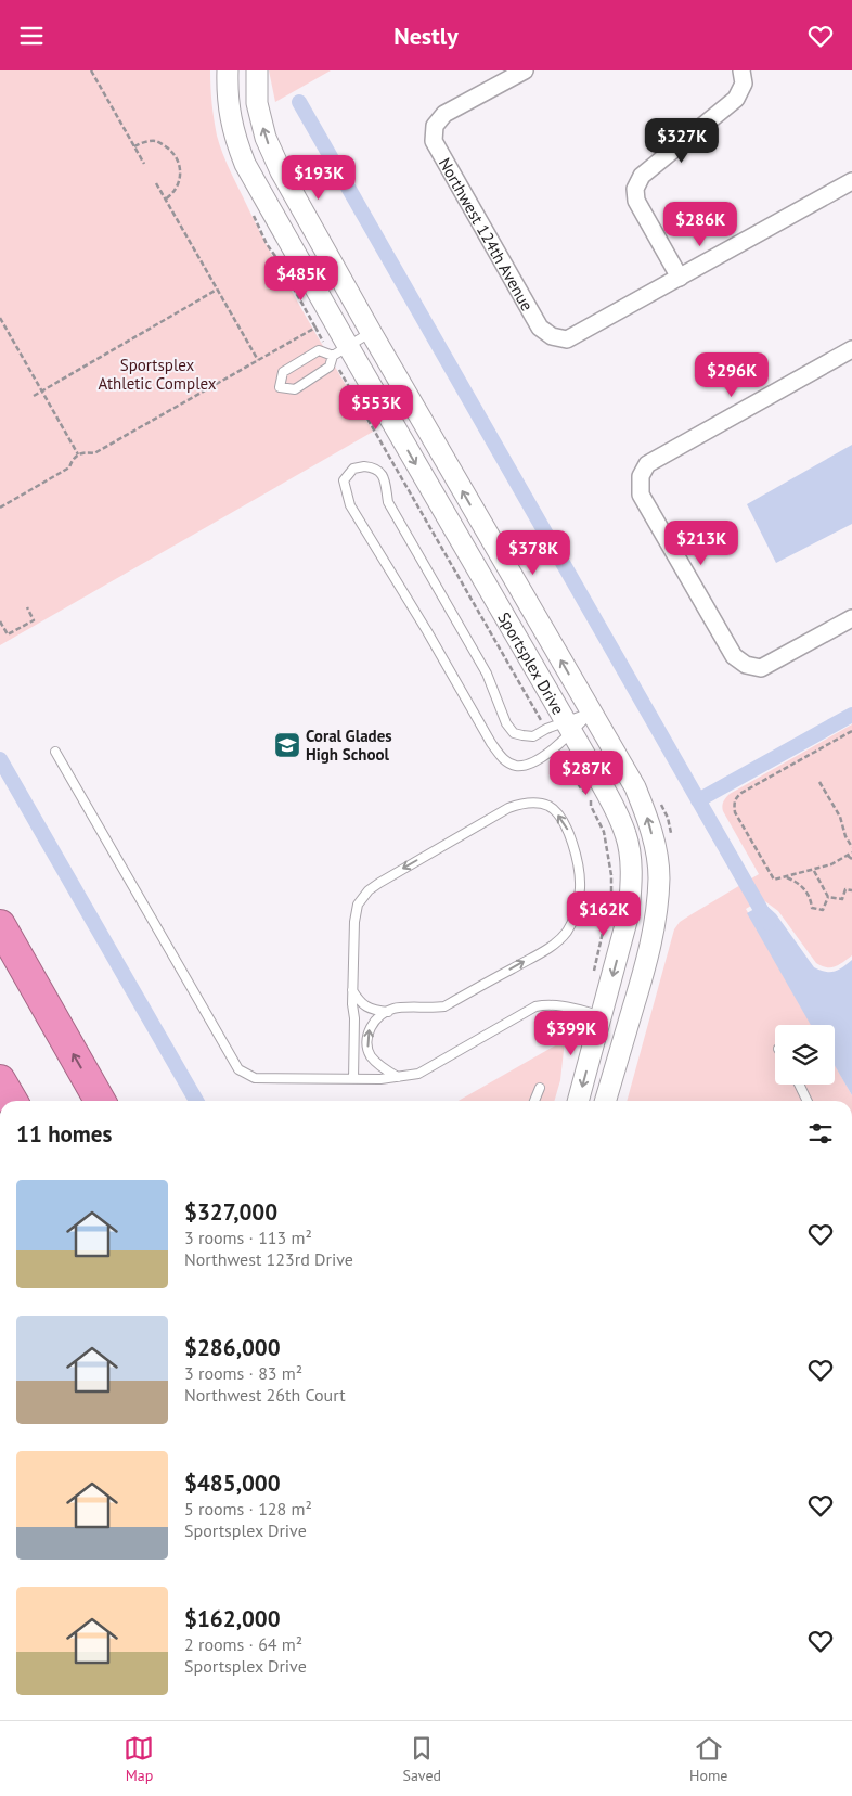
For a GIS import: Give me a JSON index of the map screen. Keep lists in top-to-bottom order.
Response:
{
  "streets": {
    "street": ["Northwest 124th Avenue", "Sportsplex Drive"]
  },
  "parks": ["Sportsplex Athletic Complex"],
  "places": {
    "school or university": ["Coral Glades High School"]
  },
  "page": {
    "header": "Nestly",
    "price": [
      "$327K",
      "$193K",
      "$286K",
      "$485K",
      "$296K",
      "$553K",
      "$213K",
      "$378K",
      "$287K",
      "$162K",
      "$399K"
    ],
    "heading": "11 homes",
    "list": [
      {
        "name": "$327,000",
        "note": "3 rooms · 113 m² · Northwest 123rd Drive"
      },
      {
        "name": "$286,000",
        "note": "3 rooms · 83 m² · Northwest 26th Court"
      },
      {
        "name": "$485,000",
        "note": "5 rooms · 128 m² · Sportsplex Drive"
      },
      {
        "name": "$162,000",
        "note": "2 rooms · 64 m² · Sportsplex Drive"
      }
    ],
    "tabs": ["Map", "Saved", "Home"]
  }
}
